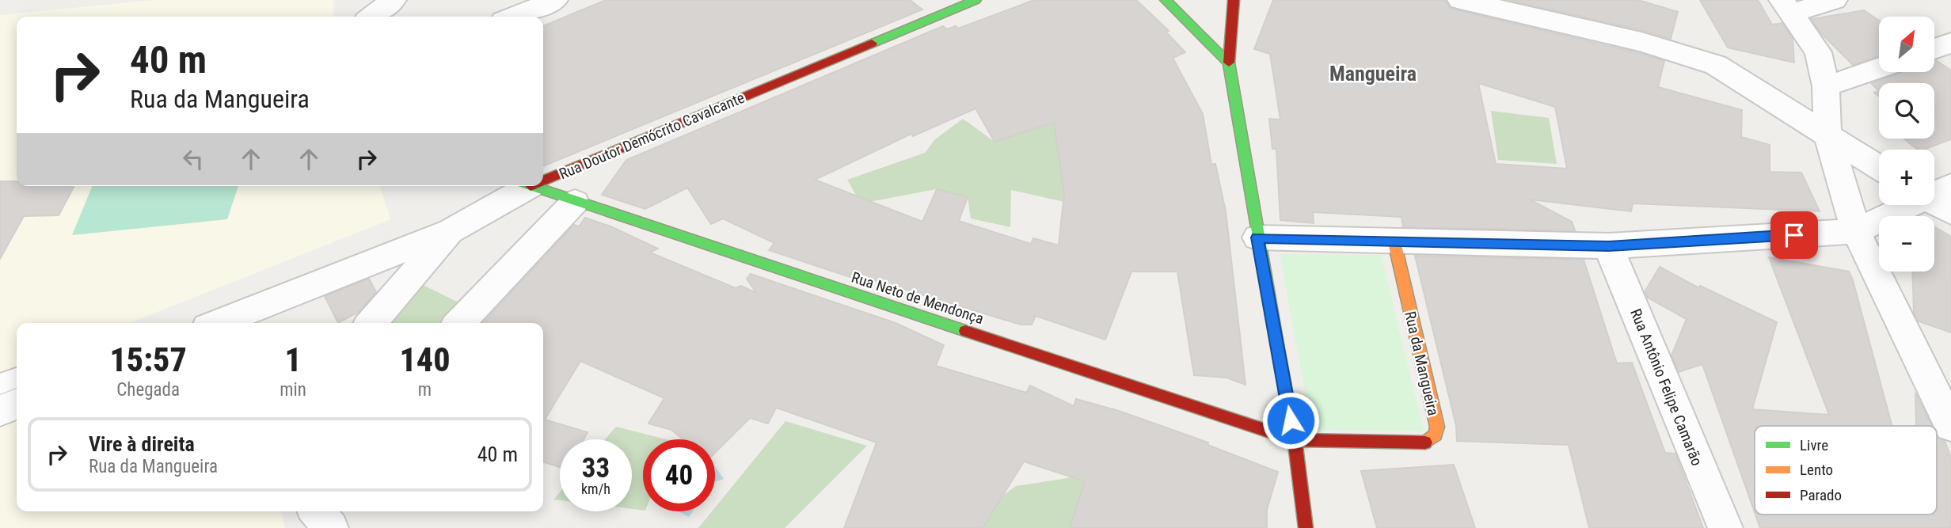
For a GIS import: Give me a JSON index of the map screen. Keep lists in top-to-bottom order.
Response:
{
  "streets": {
    "street": [
      "Rua Doutor Demócrito Cavalcante",
      "Rua Neto de Mendonça",
      "Rua da Mangueira",
      "Rua Antônio Felipe Camarão"
    ]
  },
  "crossings": [
    ["Rua Neto de Mendonça", "Rua da Mangueira"]
  ],
  "districts": ["Mangueira"],
  "legend": ["Livre", "Lento", "Parado"],
  "north": "top right",
  "page": {
    "map_buttons": ["+", "−"],
    "turn": ["40 m", "Rua da Mangueira"],
    "eta": [
      "15:57",
      "Chegada",
      "1",
      "min",
      "140",
      "m"
    ],
    "list": [
      {
        "name": "Vire à direita",
        "note": "Rua da Mangueira",
        "value": "40 m"
      }
    ],
    "speed": "33 km/h",
    "limit": "40"
  }
}
